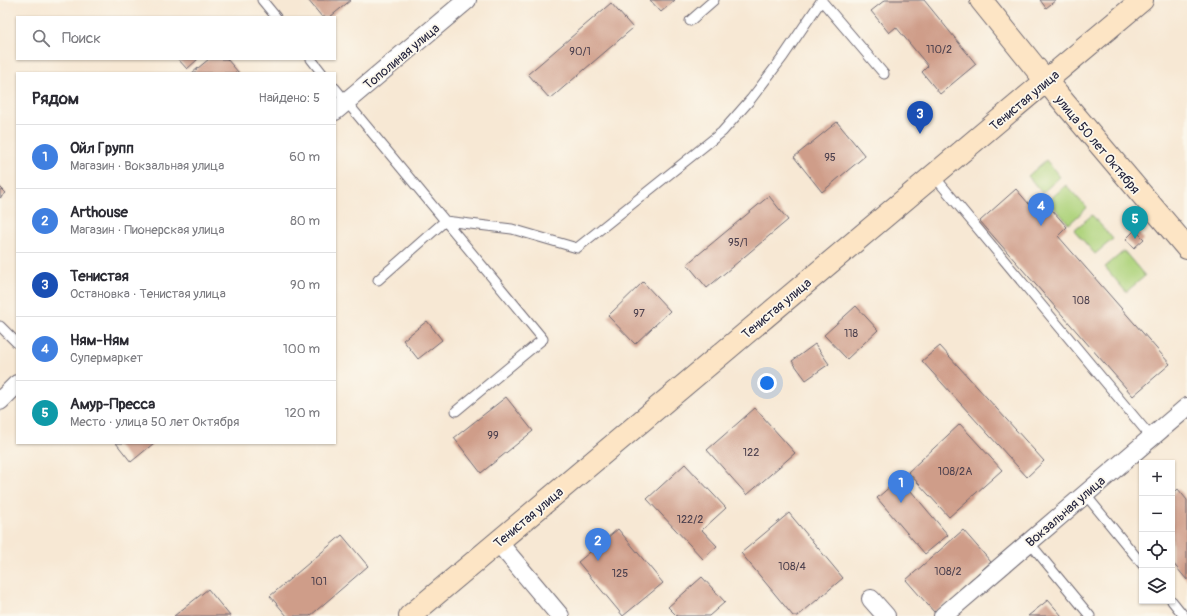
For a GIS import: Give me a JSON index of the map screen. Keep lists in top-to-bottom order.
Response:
{
  "streets": {
    "main road": ["Тенистая улица", "улица 50 лет Октября"],
    "street": ["Тополиная улица", "Вокзальная улица"]
  },
  "crossings": [
    ["Тенистая улица", "улица 50 лет Октября"]
  ],
  "house_numbers": [
    "110/2",
    "90/1",
    "95",
    "95/1",
    "108",
    "97",
    "118",
    "99",
    "122",
    "108/2А",
    "122/2",
    "108/4",
    "108/2",
    "125",
    "101"
  ],
  "page": {
    "search": "Поиск",
    "heading": ["Рядом", "Найдено: 5"],
    "pins": [
      "3",
      "4",
      "5",
      "1",
      "2"
    ],
    "list": [
      {
        "mark": "1",
        "name": "Ойл Групп",
        "note": "Магазин · Вокзальная улица",
        "value": "60 m"
      },
      {
        "mark": "2",
        "name": "Arthouse",
        "note": "Магазин · Пионерская улица",
        "value": "80 m"
      },
      {
        "mark": "3",
        "name": "Тенистая",
        "note": "Остановка · Тенистая улица",
        "value": "90 m"
      },
      {
        "mark": "4",
        "name": "Ням-Ням",
        "note": "Супермаркет",
        "value": "100 m"
      },
      {
        "mark": "5",
        "name": "Амур-Пресса",
        "note": "Место · улица 50 лет Октября",
        "value": "120 m"
      }
    ],
    "map_buttons": ["+", "−"]
  }
}
